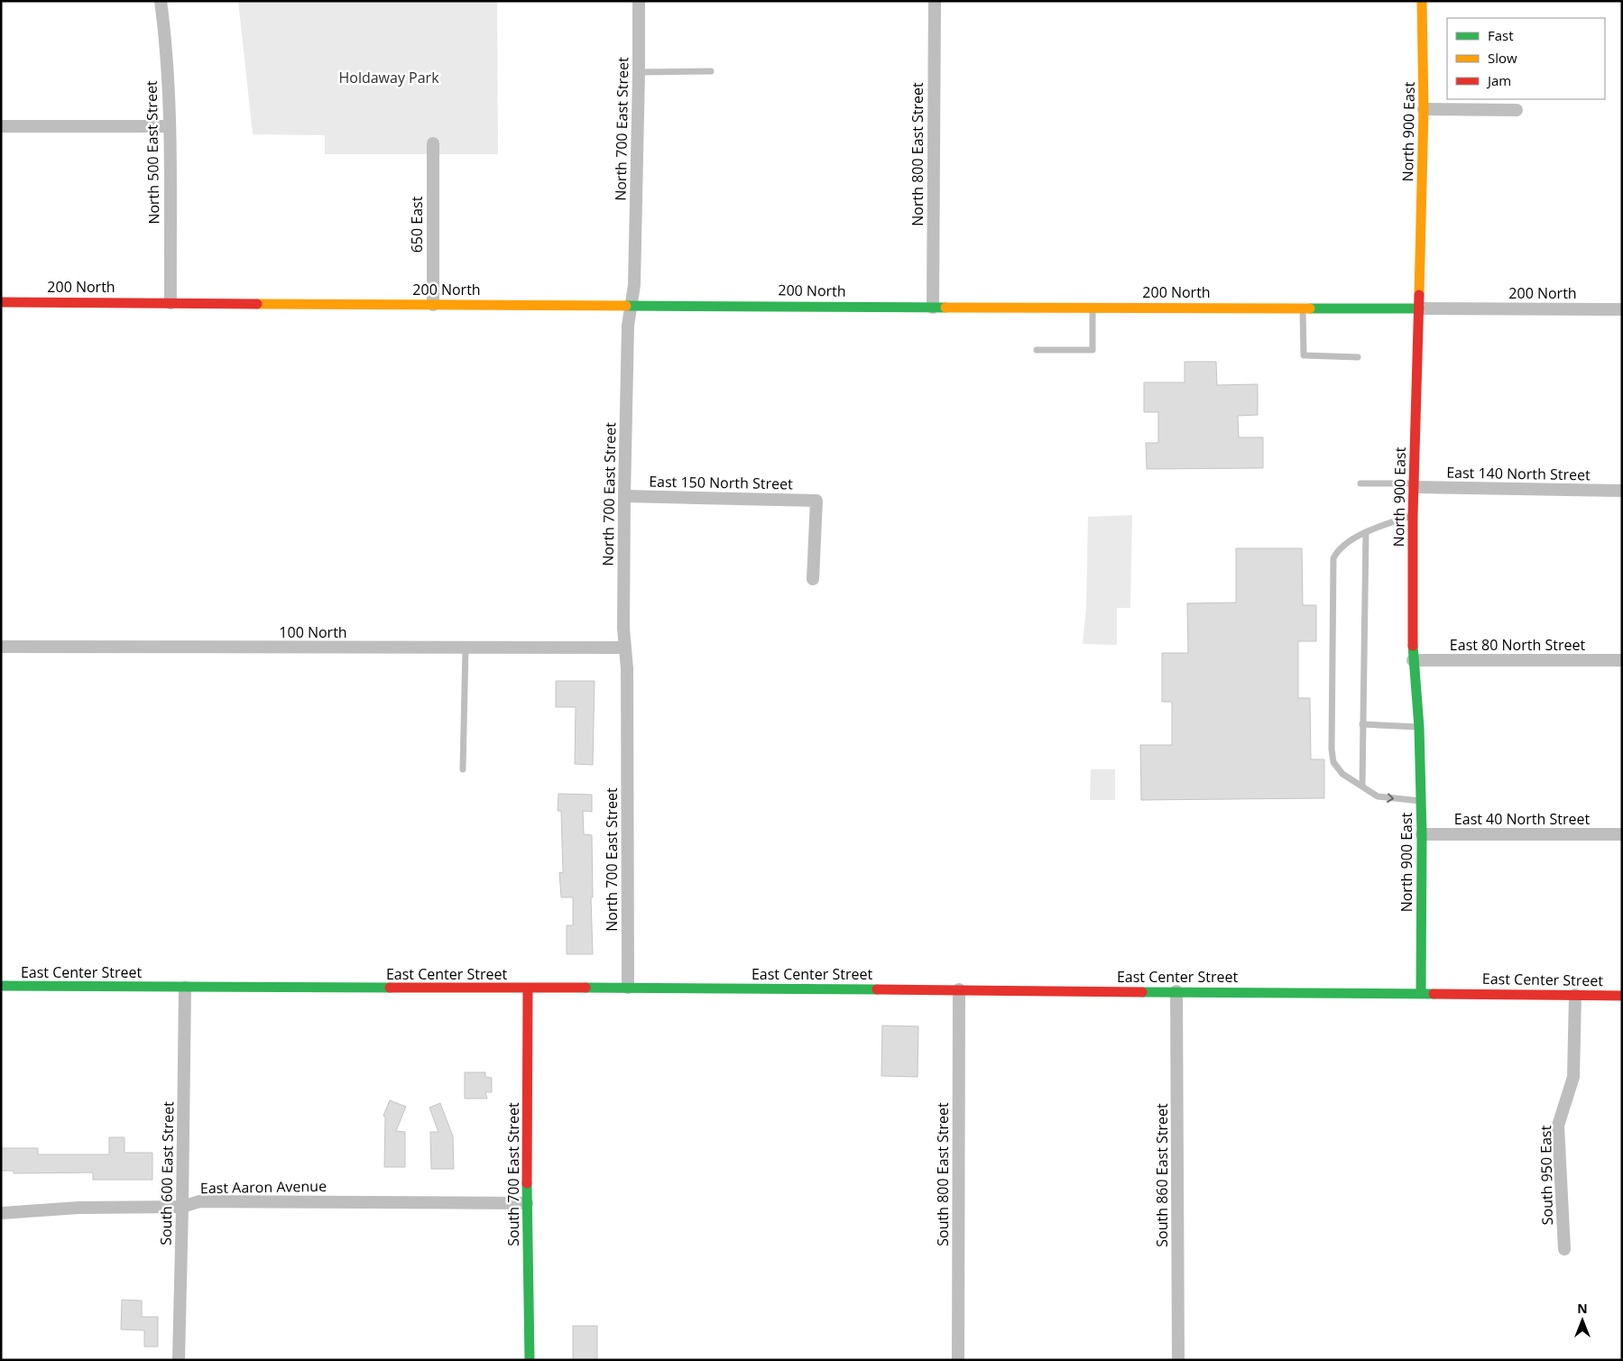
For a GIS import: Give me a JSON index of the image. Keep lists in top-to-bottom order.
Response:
{
  "streets": {
    "street": [
      "North 700 East Street",
      "North 900 East",
      "North 500 East Street",
      "North 800 East Street",
      "650 East",
      "200 North",
      "East 140 North Street",
      "East 150 North Street",
      "100 North",
      "East 80 North Street",
      "East 40 North Street",
      "East Center Street",
      "South 600 East Street",
      "South 700 East Street",
      "South 800 East Street",
      "South 860 East Street",
      "South 950 East",
      "East Aaron Avenue"
    ]
  },
  "crossings": [
    ["North 700 East Street", "200 North"],
    ["North 700 East Street", "East 150 North Street"],
    ["North 700 East Street", "100 North"],
    ["North 700 East Street", "East Center Street"],
    ["North 900 East", "200 North"],
    ["North 900 East", "East 140 North Street"],
    ["North 900 East", "East 80 North Street"],
    ["North 900 East", "East 40 North Street"],
    ["North 900 East", "East Center Street"],
    ["North 500 East Street", "200 North"],
    ["North 800 East Street", "200 North"],
    ["650 East", "200 North"],
    ["East Center Street", "South 600 East Street"],
    ["East Center Street", "South 700 East Street"],
    ["East Center Street", "South 800 East Street"],
    ["East Center Street", "South 860 East Street"],
    ["East Center Street", "South 950 East"],
    ["South 600 East Street", "East Aaron Avenue"],
    ["South 700 East Street", "East Aaron Avenue"]
  ],
  "parks": ["Holdaway Park"],
  "legend": ["Fast", "Slow", "Jam"],
  "north": "top"
}
